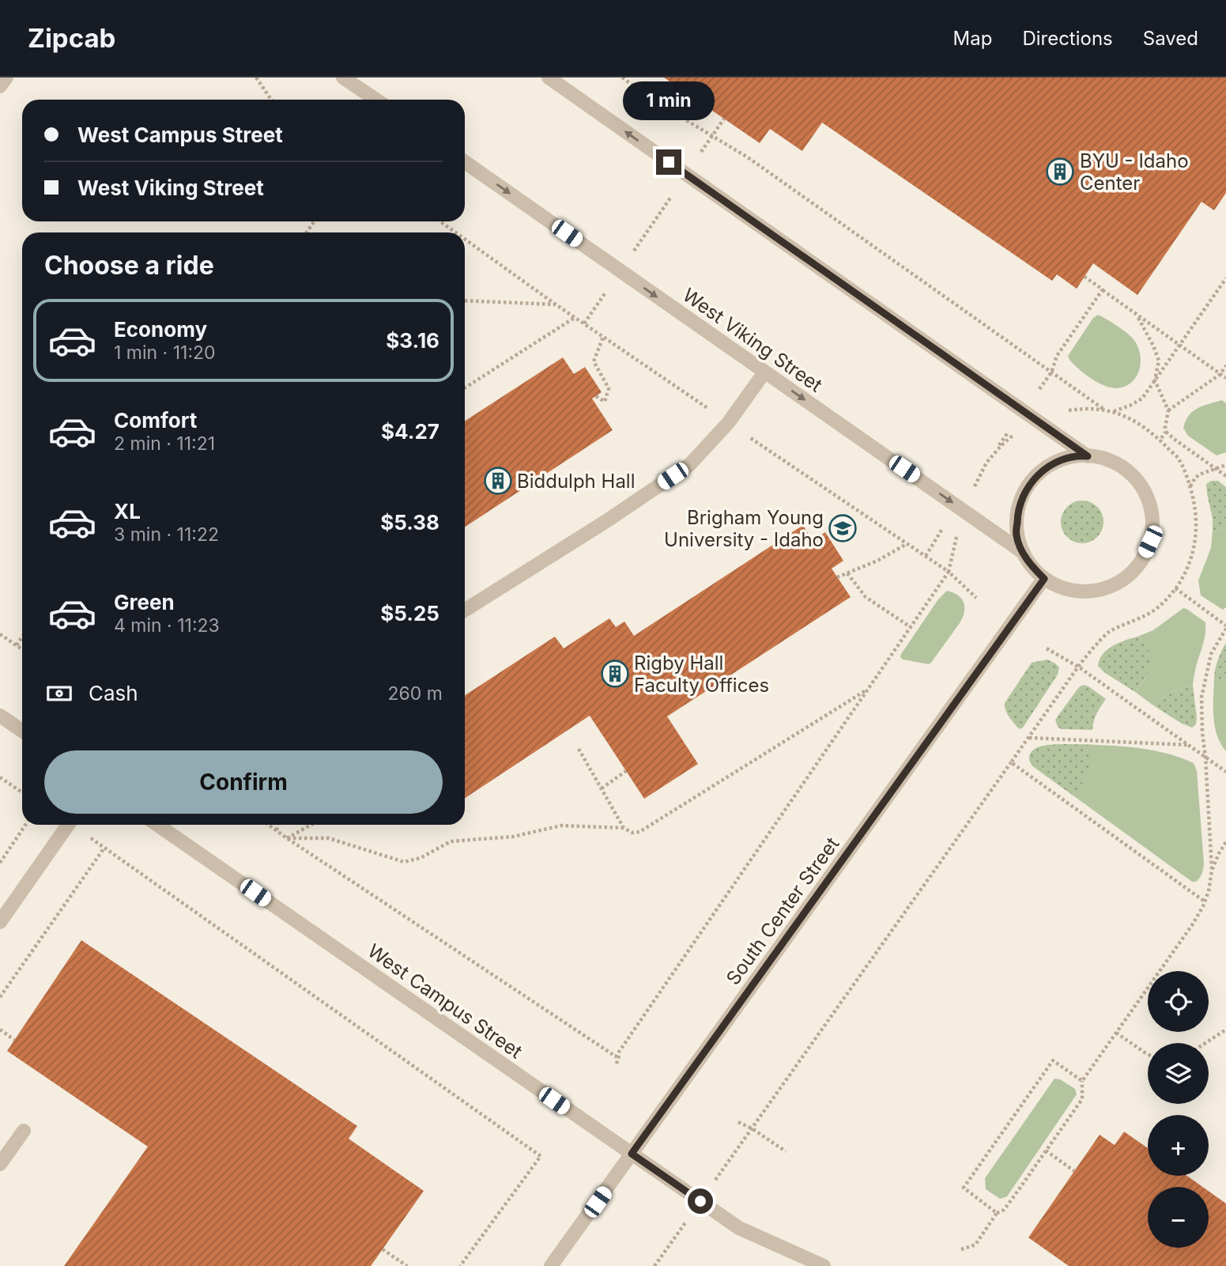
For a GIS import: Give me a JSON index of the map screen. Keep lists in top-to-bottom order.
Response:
{
  "streets": {
    "street": ["West Viking Street", "South Center Street", "West Campus Street"]
  },
  "crossings": [
    ["West Viking Street", "South Center Street"],
    ["South Center Street", "West Campus Street"]
  ],
  "places": {
    "building": ["BYU - Idaho Center", "Biddulph Hall", "Rigby Hall Faculty Offices"],
    "school or university": ["Brigham Young University - Idaho"]
  },
  "page": {
    "header": "Zipcab",
    "nav": ["Map", "Directions", "Saved"],
    "bubble": "1 min",
    "banner": ["West Campus Street", "West Viking Street"],
    "heading": "Choose a ride",
    "list": [
      {
        "name": "Economy",
        "note": "1 min · 11:20",
        "value": "$3.16"
      },
      {
        "name": "Comfort",
        "note": "2 min · 11:21",
        "value": "$4.27"
      },
      {
        "name": "XL",
        "note": "3 min · 11:22",
        "value": "$5.38"
      },
      {
        "name": "Green",
        "note": "4 min · 11:23",
        "value": "$5.25"
      }
    ],
    "pay": ["Cash", "260 m"],
    "buttons": "Confirm",
    "map_buttons": ["+", "−"]
  }
}
